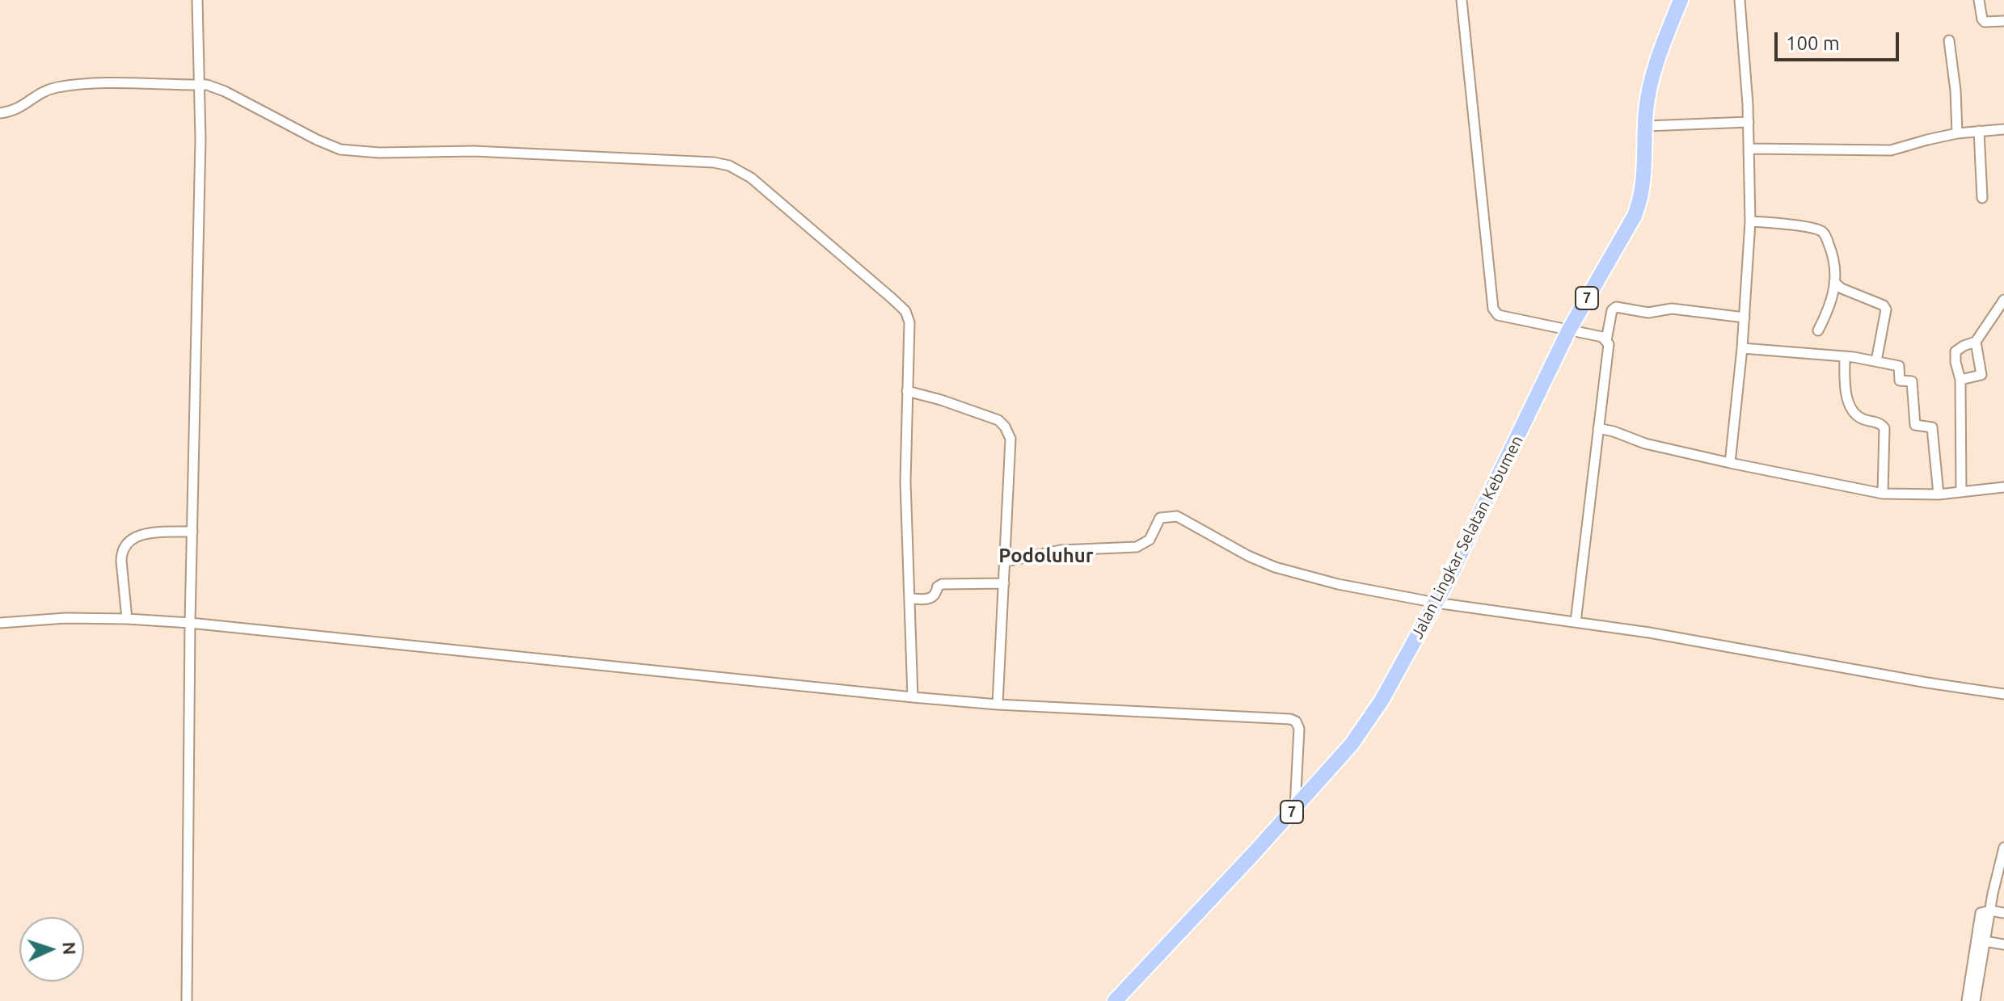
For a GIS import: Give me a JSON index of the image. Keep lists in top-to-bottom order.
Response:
{
  "streets": {
    "highway": ["7", "Jalan Lingkar Selatan Kebumen"]
  },
  "districts": ["Podoluhur"],
  "scale_bar": "100 m",
  "north": "right"
}
